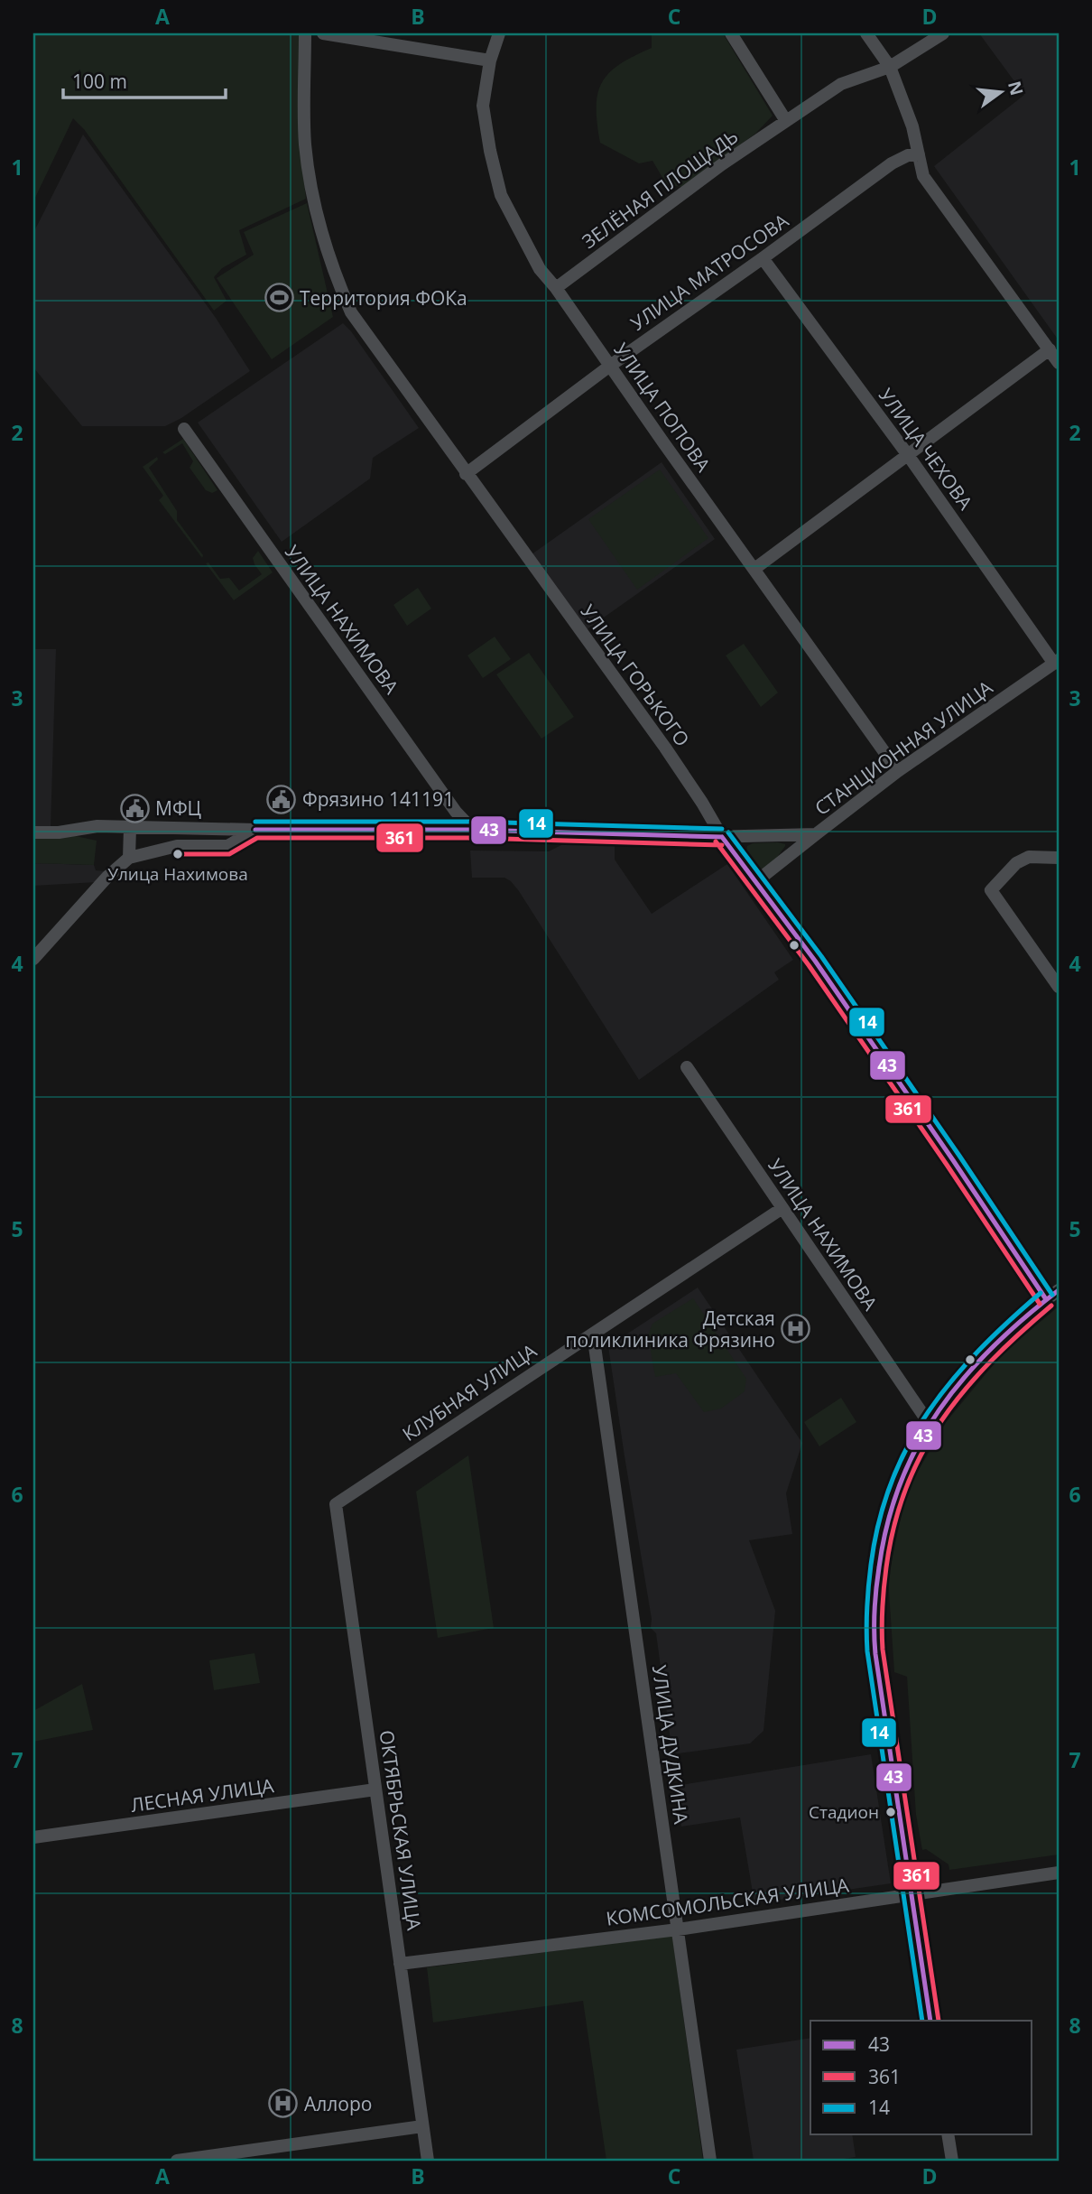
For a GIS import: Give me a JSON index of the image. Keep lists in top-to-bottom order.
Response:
{
  "streets": {
    "street": [
      "ЗЕЛЁНАЯ ПЛОЩАДЬ",
      "УЛИЦА МАТРОСОВА",
      "УЛИЦА ПОПОВА",
      "УЛИЦА ЧЕХОВА",
      "УЛИЦА НАХИМОВА",
      "УЛИЦА ГОРЬКОГО",
      "СТАНЦИОННАЯ УЛИЦА",
      "КЛУБНАЯ УЛИЦА",
      "УЛИЦА ДУДКИНА",
      "ЛЕСНАЯ УЛИЦА",
      "ОКТЯБРЬСКАЯ УЛИЦА",
      "КОМСОМОЛЬСКАЯ УЛИЦА"
    ]
  },
  "crossings": [
    ["ЗЕЛЁНАЯ ПЛОЩАДЬ", "УЛИЦА ПОПОВА"],
    ["УЛИЦА МАТРОСОВА", "УЛИЦА ПОПОВА"],
    ["УЛИЦА МАТРОСОВА", "УЛИЦА ЧЕХОВА"],
    ["УЛИЦА МАТРОСОВА", "УЛИЦА ГОРЬКОГО"],
    ["УЛИЦА ПОПОВА", "СТАНЦИОННАЯ УЛИЦА"],
    ["УЛИЦА ЧЕХОВА", "СТАНЦИОННАЯ УЛИЦА"],
    ["УЛИЦА НАХИМОВА", "СТАНЦИОННАЯ УЛИЦА"],
    ["УЛИЦА НАХИМОВА", "КЛУБНАЯ УЛИЦА"],
    ["УЛИЦА ГОРЬКОГО", "СТАНЦИОННАЯ УЛИЦА"],
    ["КЛУБНАЯ УЛИЦА", "УЛИЦА ДУДКИНА"],
    ["КЛУБНАЯ УЛИЦА", "ОКТЯБРЬСКАЯ УЛИЦА"],
    ["УЛИЦА ДУДКИНА", "КОМСОМОЛЬСКАЯ УЛИЦА"],
    ["ЛЕСНАЯ УЛИЦА", "ОКТЯБРЬСКАЯ УЛИЦА"],
    ["ОКТЯБРЬСКАЯ УЛИЦА", "КОМСОМОЛЬСКАЯ УЛИЦА"]
  ],
  "places": {
    "sports": ["Территория ФОКа"],
    "public building": ["Фрязино 141191", "МФЦ"],
    "other": ["Улица Нахимова", "Стадион"],
    "hospital": ["Детская поликлиника Фрязино", "Аллоро"]
  },
  "lines": ["transit line 14", "transit line 43", "transit line 361"],
  "legend": ["43", "361", "14"],
  "scale_bar": "100 m",
  "north": "right",
  "grid": {
    "columns": [
      "A",
      "B",
      "C",
      "D"
    ],
    "rows": [
      "1",
      "2",
      "3",
      "4",
      "5",
      "6",
      "7",
      "8"
    ]
  }
}
